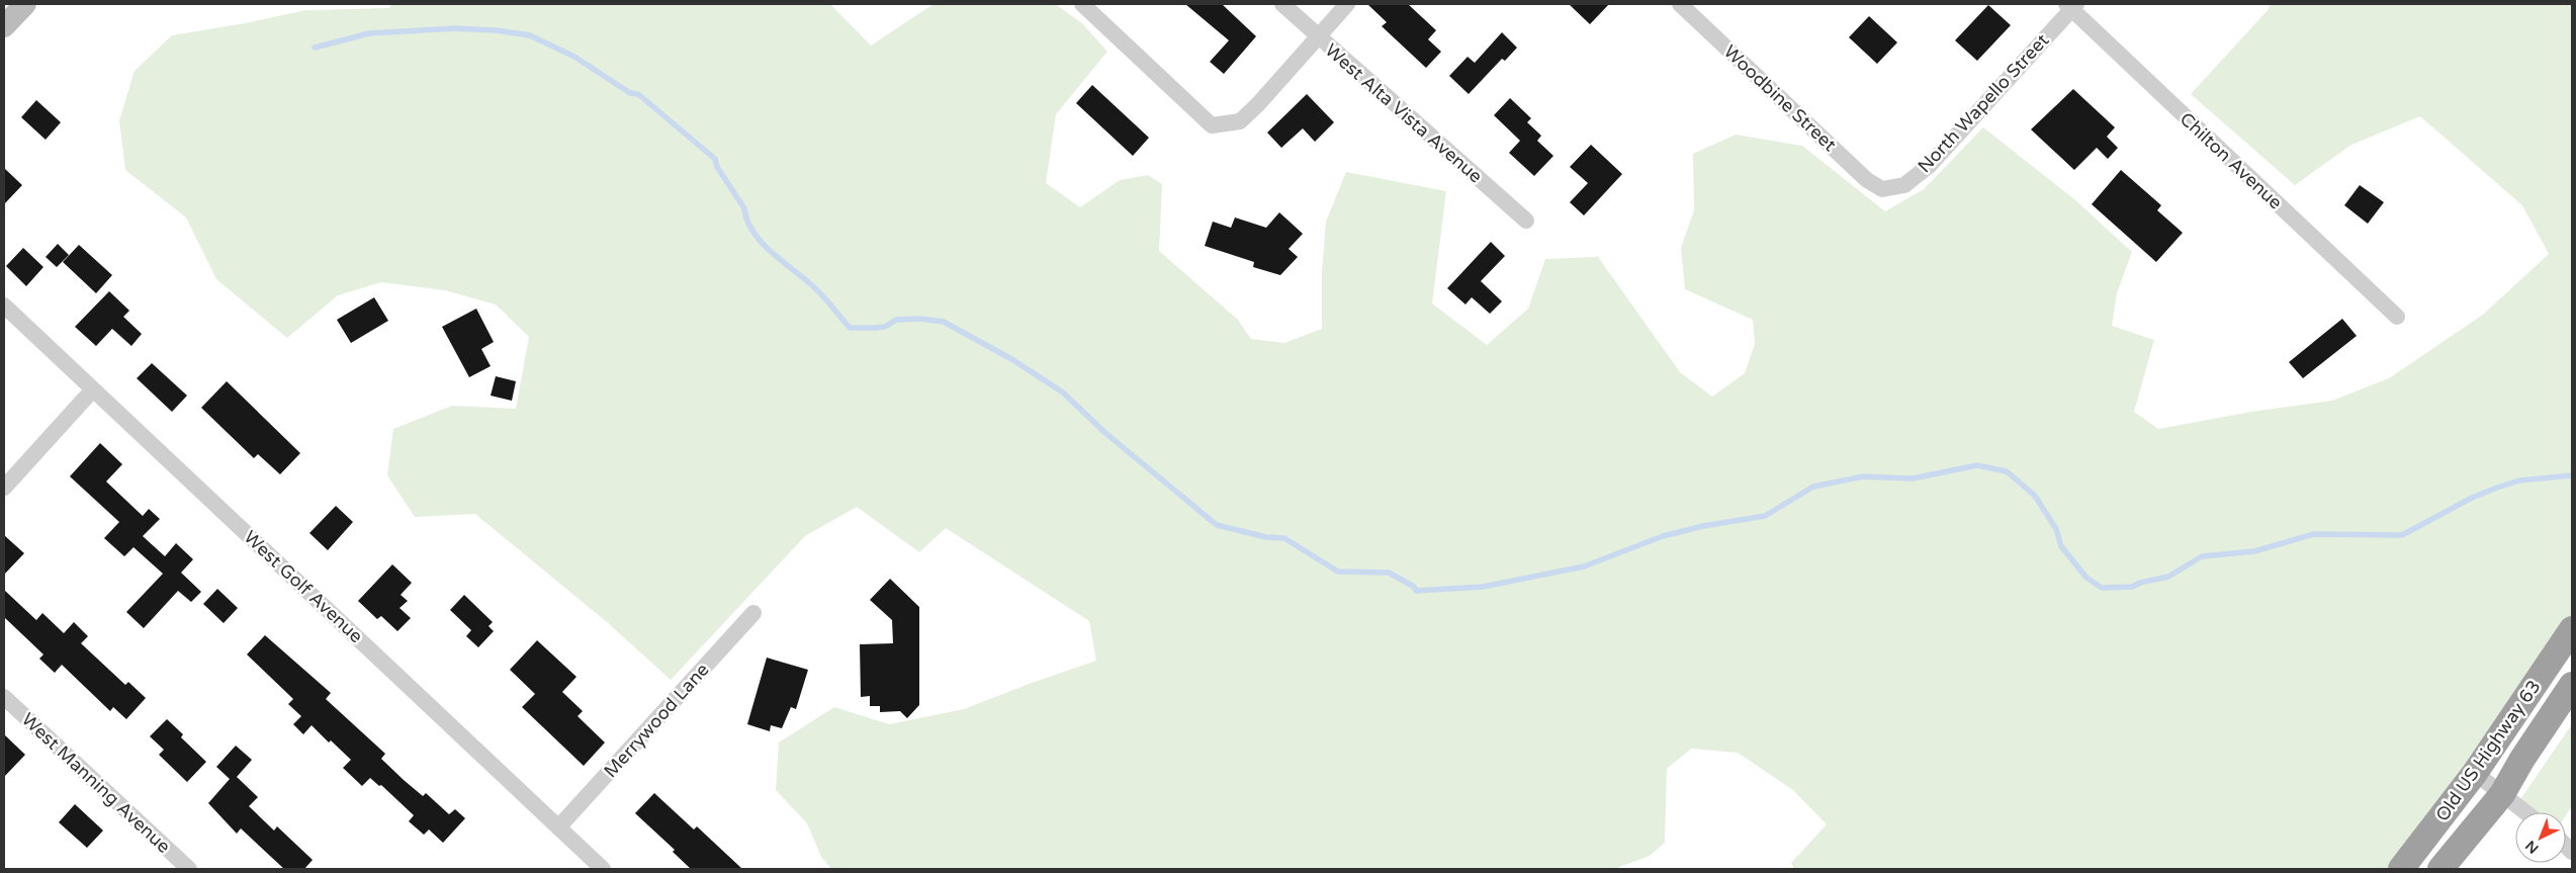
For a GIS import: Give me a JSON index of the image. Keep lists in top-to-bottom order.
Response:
{
  "streets": {
    "highway": ["Old US Highway 63"],
    "street": [
      "Woodbine Street",
      "North Wapello Street",
      "West Alta Vista Avenue",
      "Chilton Avenue",
      "West Golf Avenue",
      "Merrywood Lane",
      "West Manning Avenue"
    ]
  },
  "crossings": [
    ["Woodbine Street", "North Wapello Street"],
    ["North Wapello Street", "Chilton Avenue"],
    ["West Golf Avenue", "Merrywood Lane"]
  ],
  "north": "bottom left"
}
